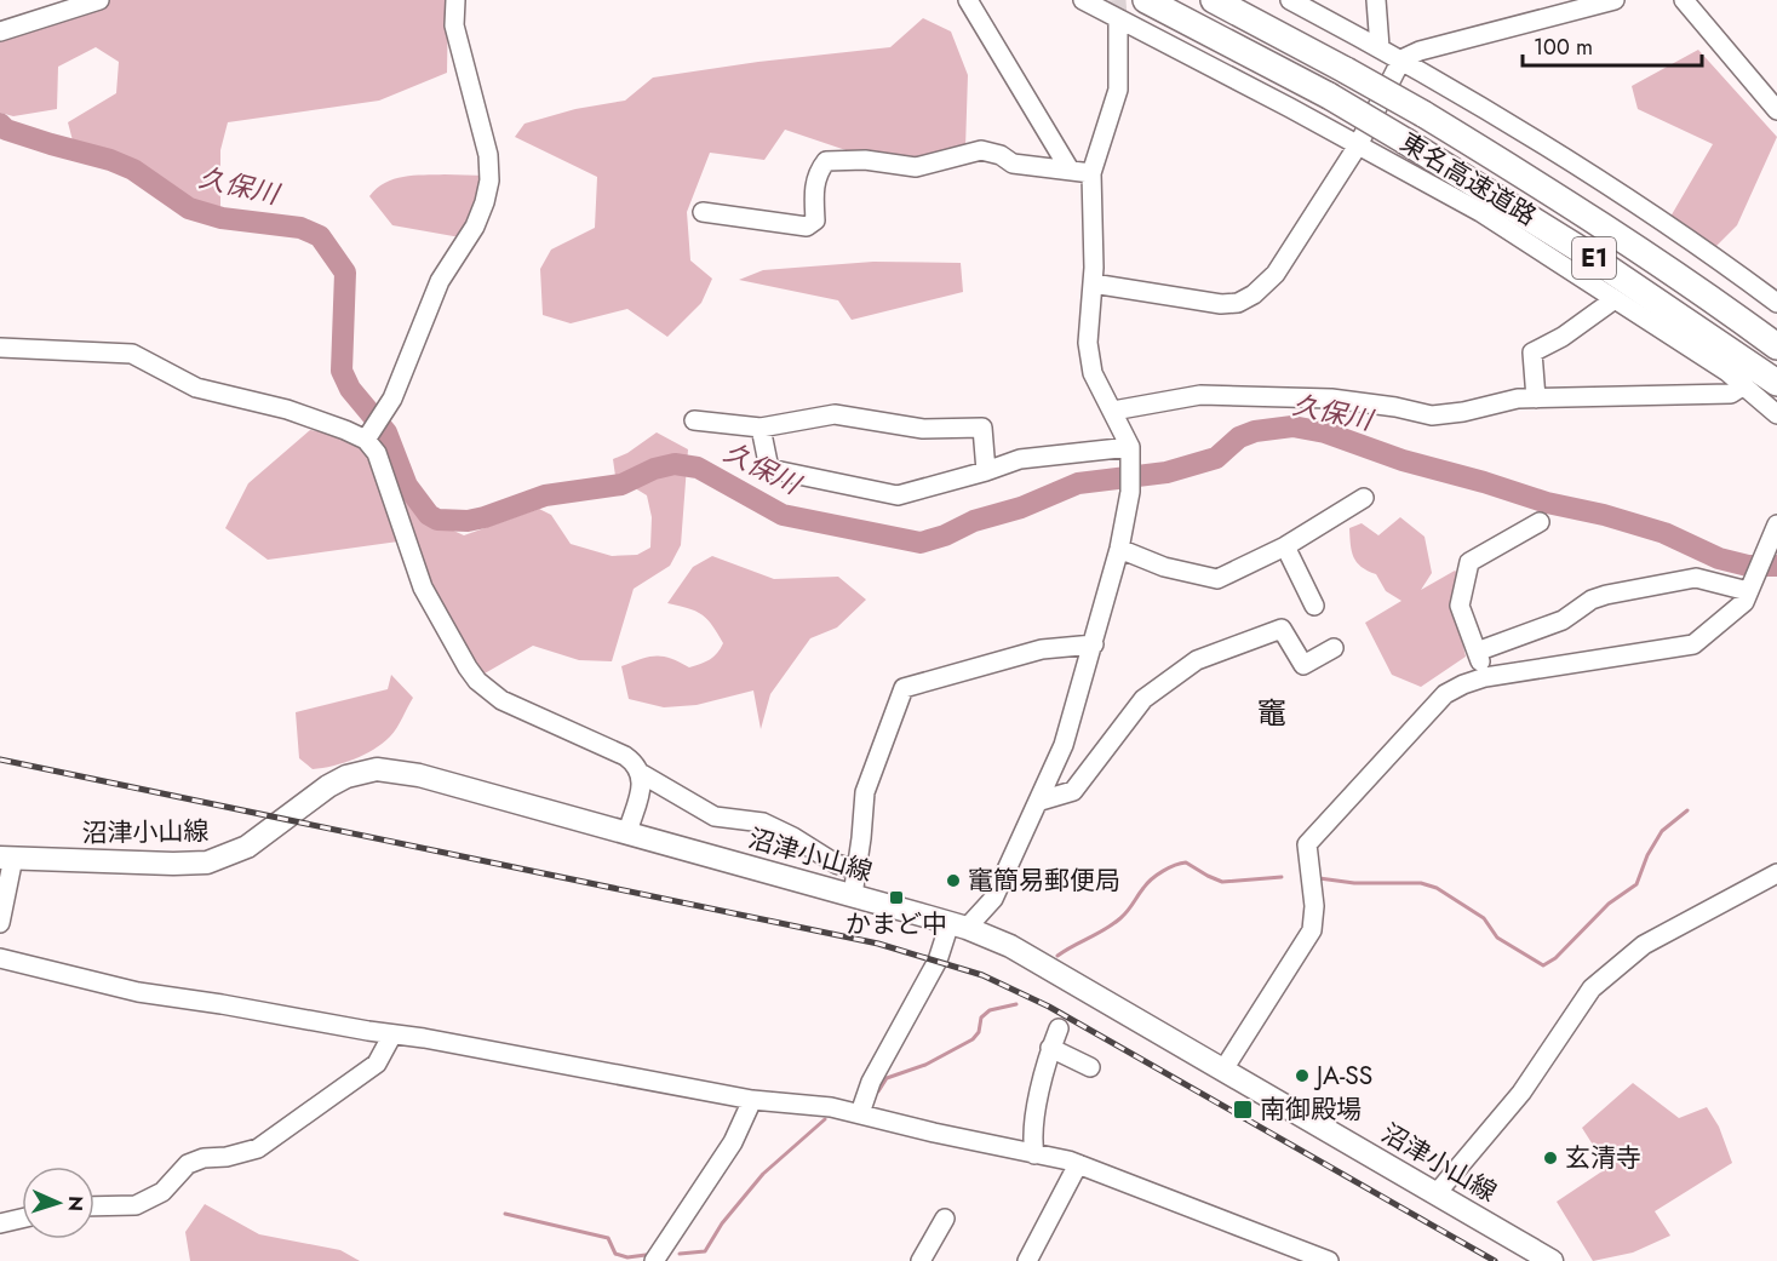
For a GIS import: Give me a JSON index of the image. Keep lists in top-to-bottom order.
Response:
{
  "streets": {
    "highway": ["東名高速道路", "E1"],
    "main road": ["沼津小山線"]
  },
  "districts": ["竈"],
  "water": ["久保川"],
  "places": {
    "other": ["竃簡易郵便局", "JA-SS", "玄清寺"],
    "transit": ["かまど中", "南御殿場"]
  },
  "scale_bar": "100 m",
  "north": "right"
}
